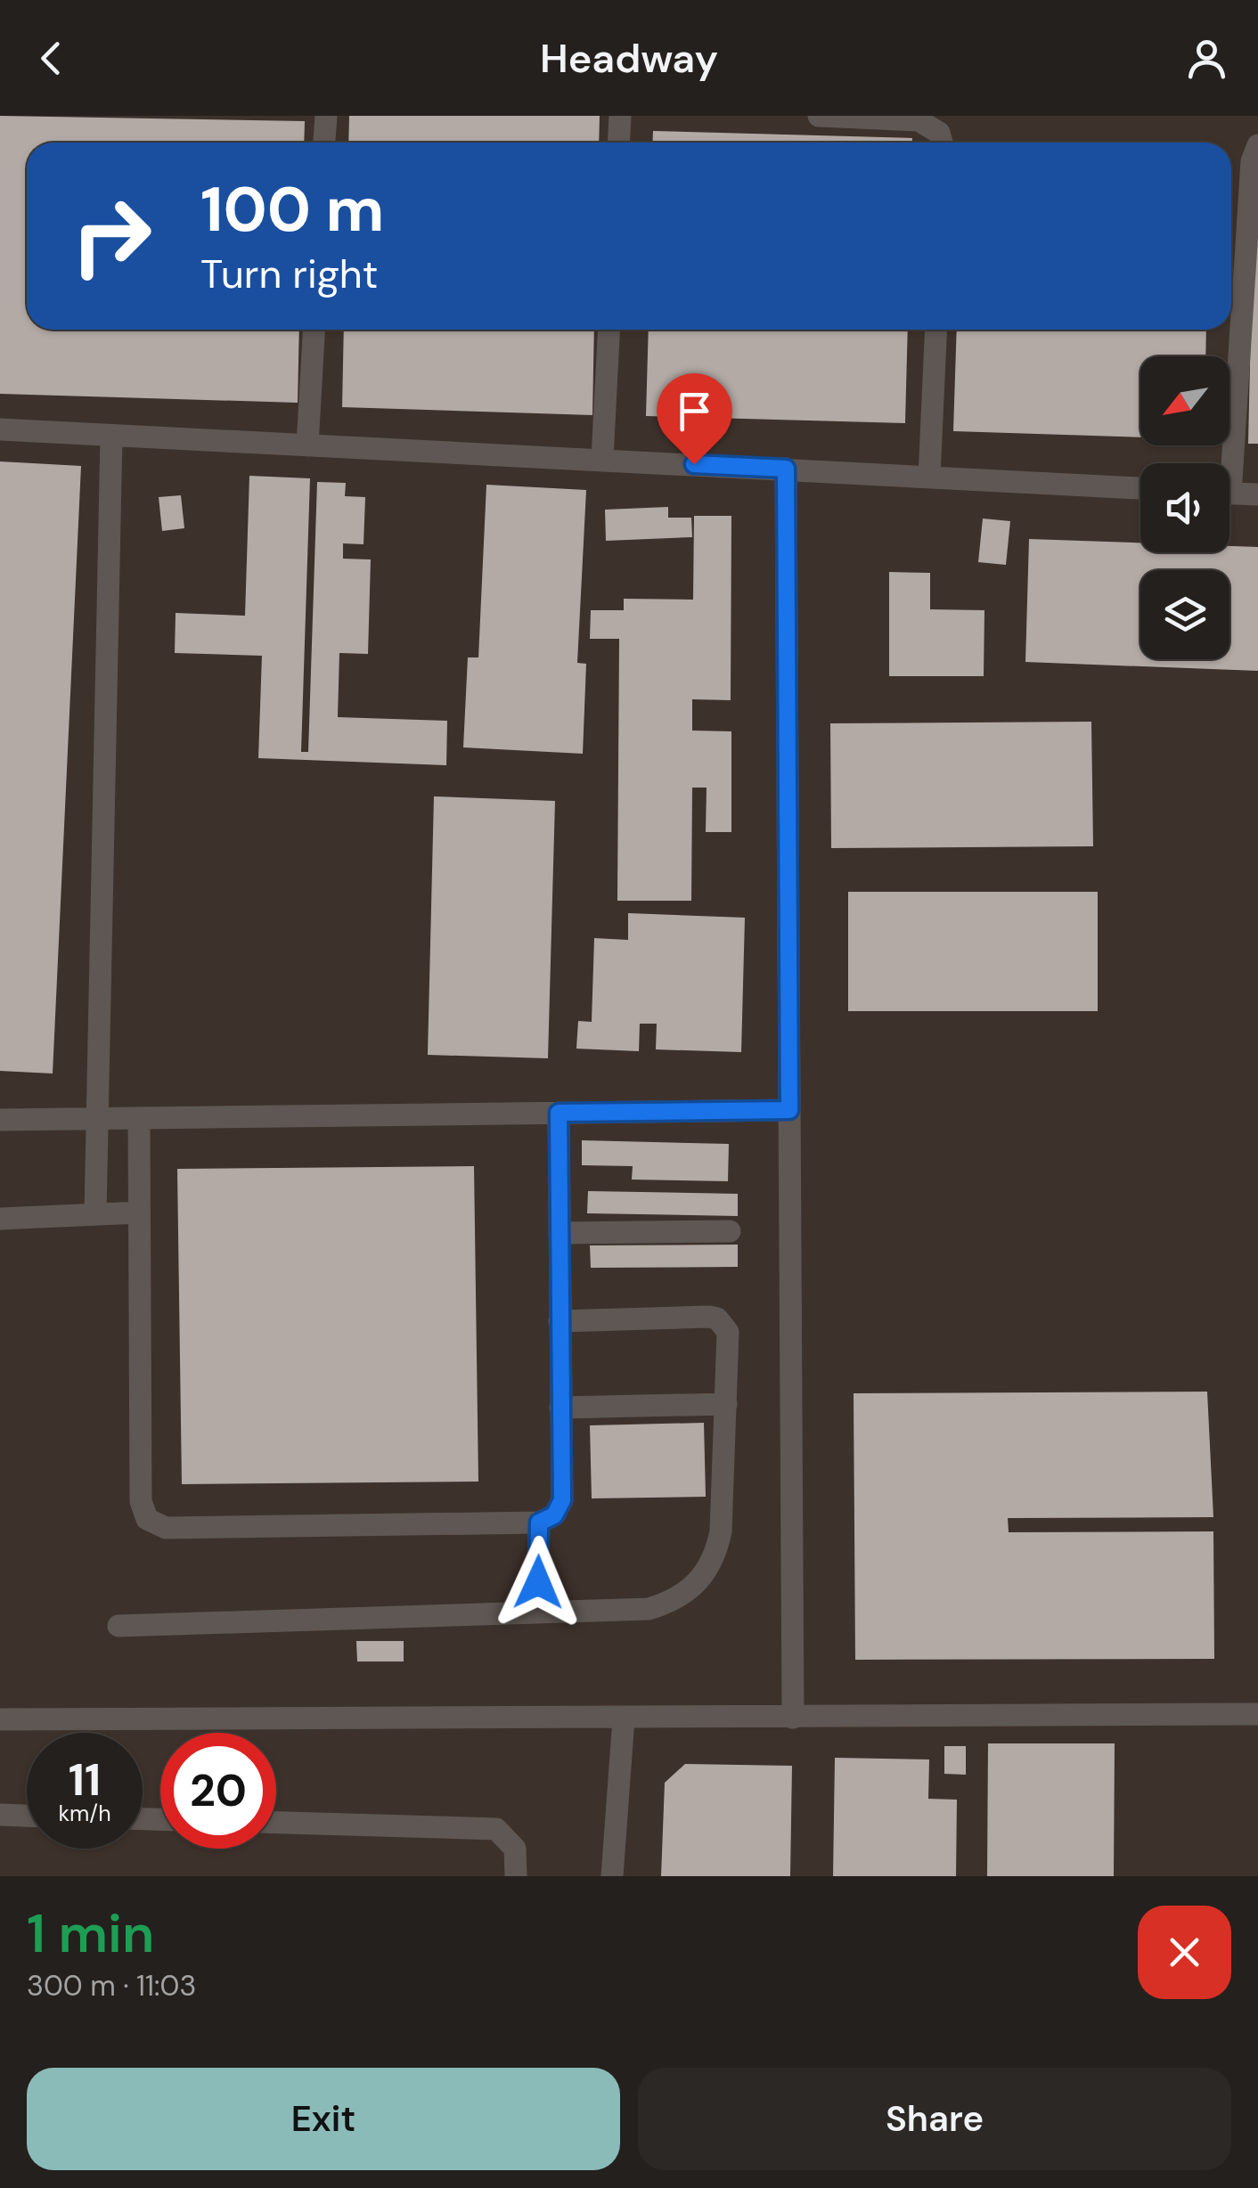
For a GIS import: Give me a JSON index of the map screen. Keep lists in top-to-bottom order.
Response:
{
  "north": "bottom left",
  "page": {
    "header": "Headway",
    "turn": ["100 m", "Turn right"],
    "speed": "11 km/h",
    "limit": "20",
    "heading": ["1 min", "300 m · 11:03"],
    "buttons": ["Exit", "Share"]
  }
}
